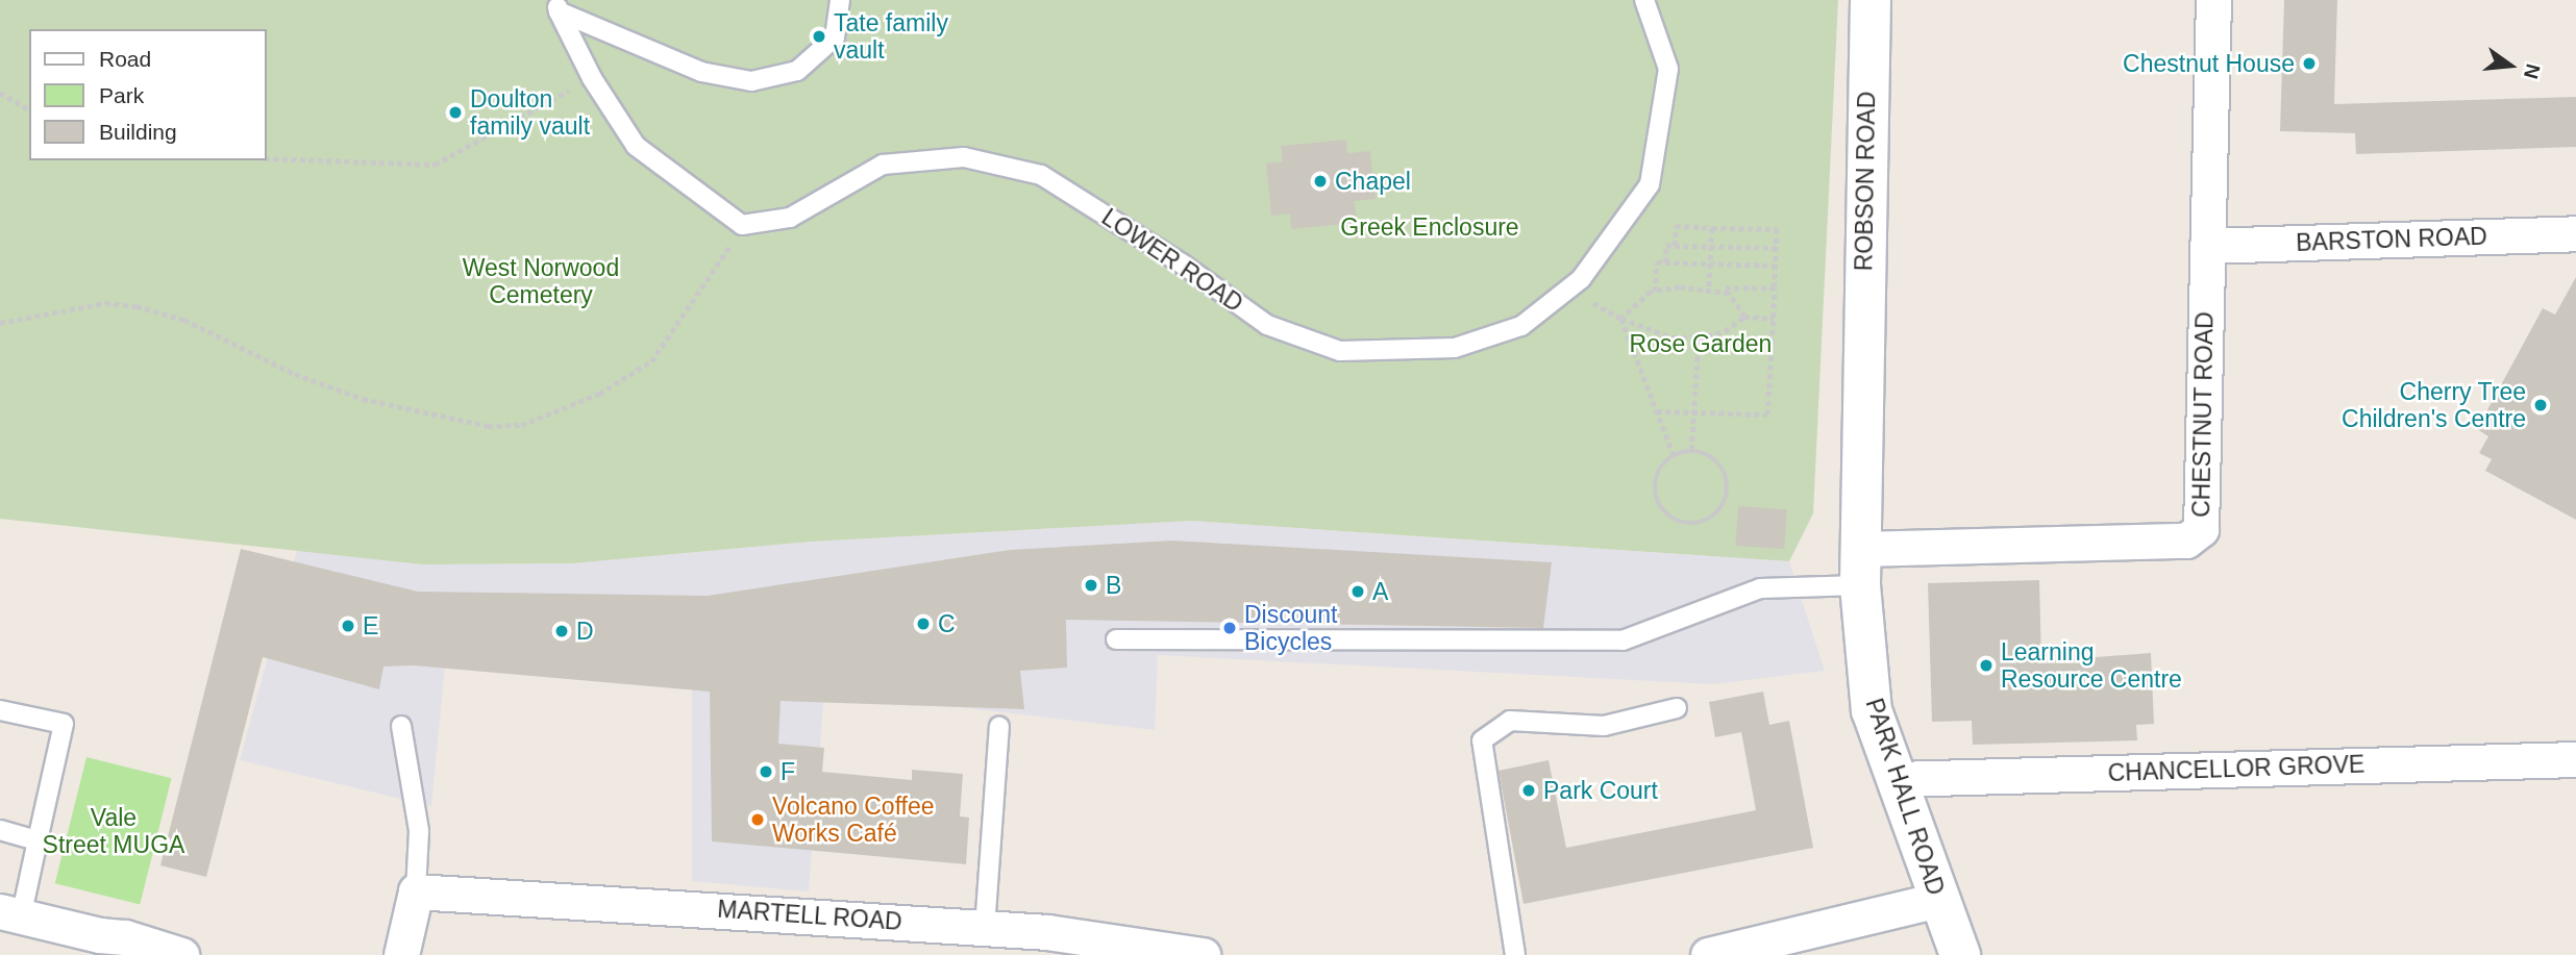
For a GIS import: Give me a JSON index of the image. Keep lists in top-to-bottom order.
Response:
{
  "streets": {
    "street": [
      "ROBSON ROAD",
      "BARSTON ROAD",
      "CHESTNUT ROAD",
      "CHANCELLOR GROVE",
      "PARK HALL ROAD",
      "MARTELL ROAD"
    ],
    "lane": ["LOWER ROAD"]
  },
  "crossings": [
    ["ROBSON ROAD", "CHESTNUT ROAD"],
    ["ROBSON ROAD", "PARK HALL ROAD"],
    ["BARSTON ROAD", "CHESTNUT ROAD"],
    ["CHESTNUT ROAD", "PARK HALL ROAD"],
    ["CHANCELLOR GROVE", "PARK HALL ROAD"]
  ],
  "parks": [
    "Greek Enclosure",
    "West Norwood Cemetery",
    "Rose Garden",
    "Vale Street MUGA"
  ],
  "places": [
    "Tate family vault",
    "Chestnut House",
    "Doulton family vault",
    "Chapel",
    "Cherry Tree Children's Centre",
    "B",
    "A",
    "C",
    "E",
    "Discount Bicycles",
    "D",
    "Learning Resource Centre",
    "F",
    "Park Court",
    "Volcano Coffee Works Café"
  ],
  "legend": ["Road", "Park", "Building"],
  "north": "right"
}
